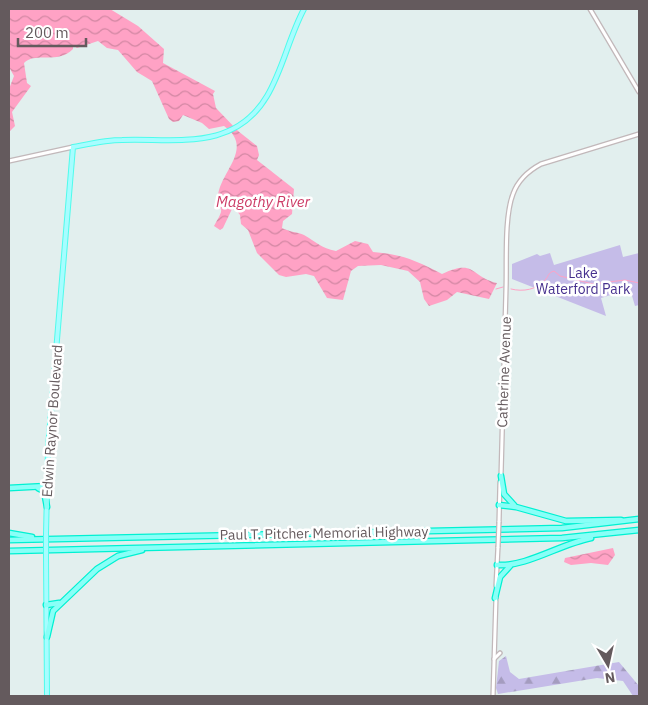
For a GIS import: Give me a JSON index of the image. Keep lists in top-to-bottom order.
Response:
{
  "streets": {
    "highway": ["Paul T. Pitcher Memorial Highway"],
    "main road": ["Edwin Raynor Boulevard"],
    "street": ["Catherine Avenue"]
  },
  "water": ["Magothy River"],
  "parks": ["Lake Waterford Park"],
  "scale_bar": "200 m",
  "north": "bottom"
}
